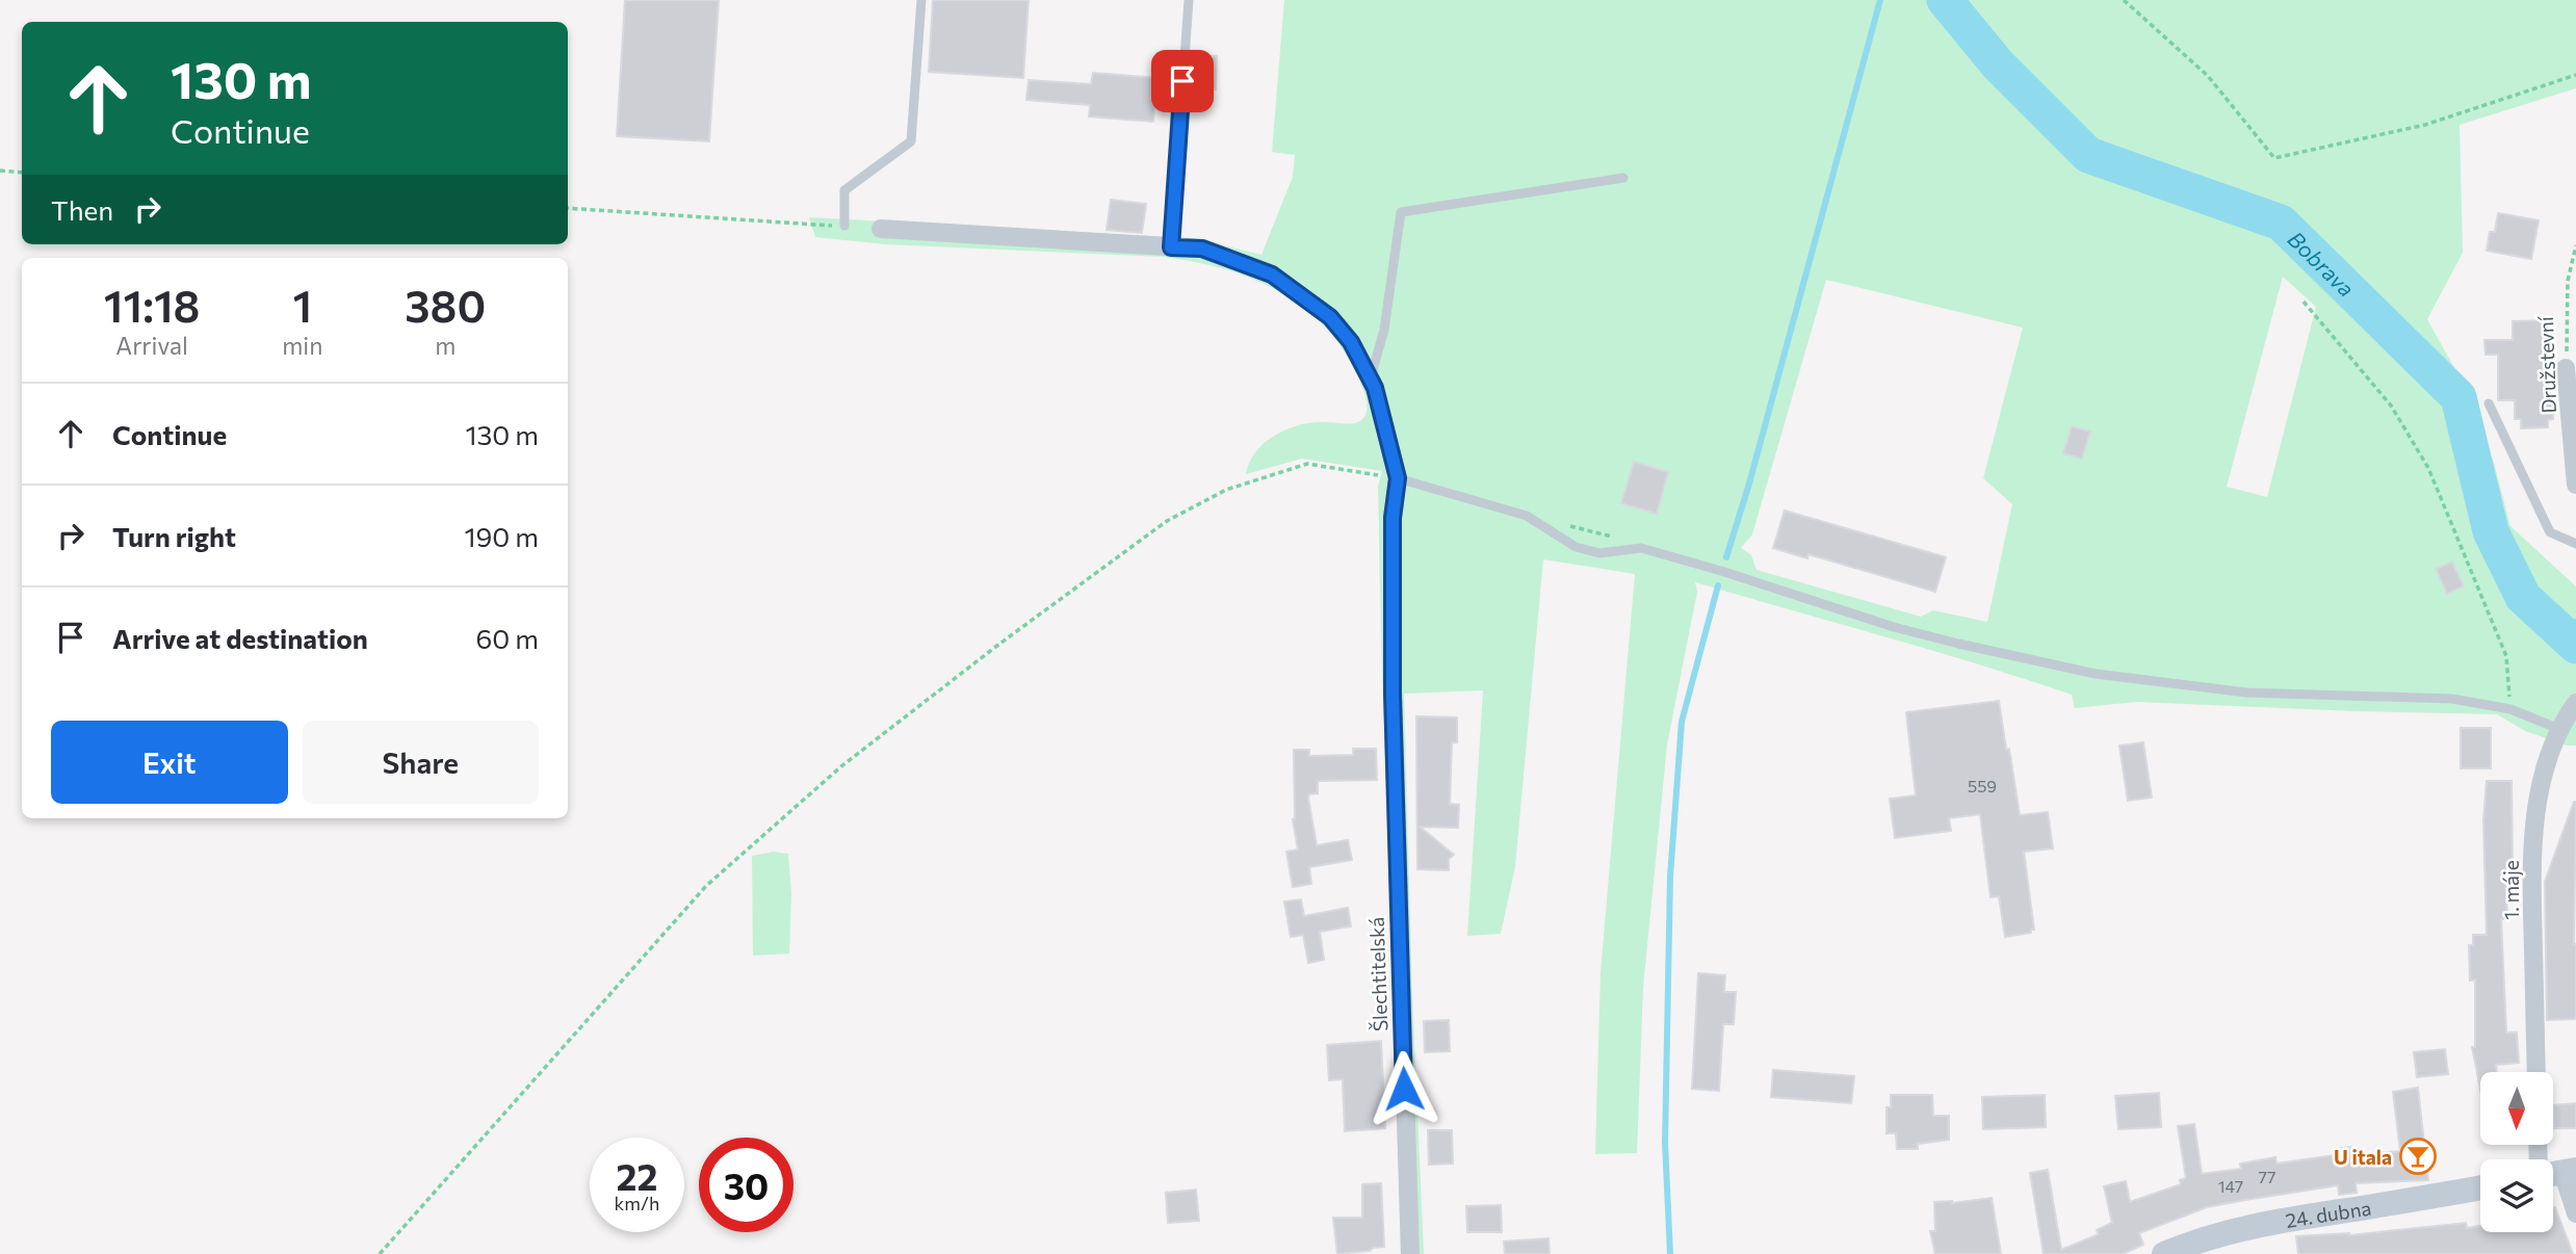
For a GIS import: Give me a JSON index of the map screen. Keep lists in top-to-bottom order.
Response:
{
  "streets": {
    "main road": ["24. dubna"],
    "street": ["Družstevní", "1. máje", "Šlechtitelská"]
  },
  "water": ["Bobrava"],
  "places": {
    "bar": ["U itala"]
  },
  "house_numbers": ["559", "77", "147"],
  "north": "bottom",
  "page": {
    "turn": ["130 m", "Continue"],
    "then": "Then",
    "eta": [
      "11:18",
      "Arrival",
      "1",
      "min",
      "380",
      "m"
    ],
    "list": [
      {
        "name": "Continue",
        "value": "130 m"
      },
      {
        "name": "Turn right",
        "value": "190 m"
      },
      {
        "name": "Arrive at destination",
        "value": "60 m"
      }
    ],
    "buttons": ["Exit", "Share"],
    "speed": "22 km/h",
    "limit": "30"
  }
}
